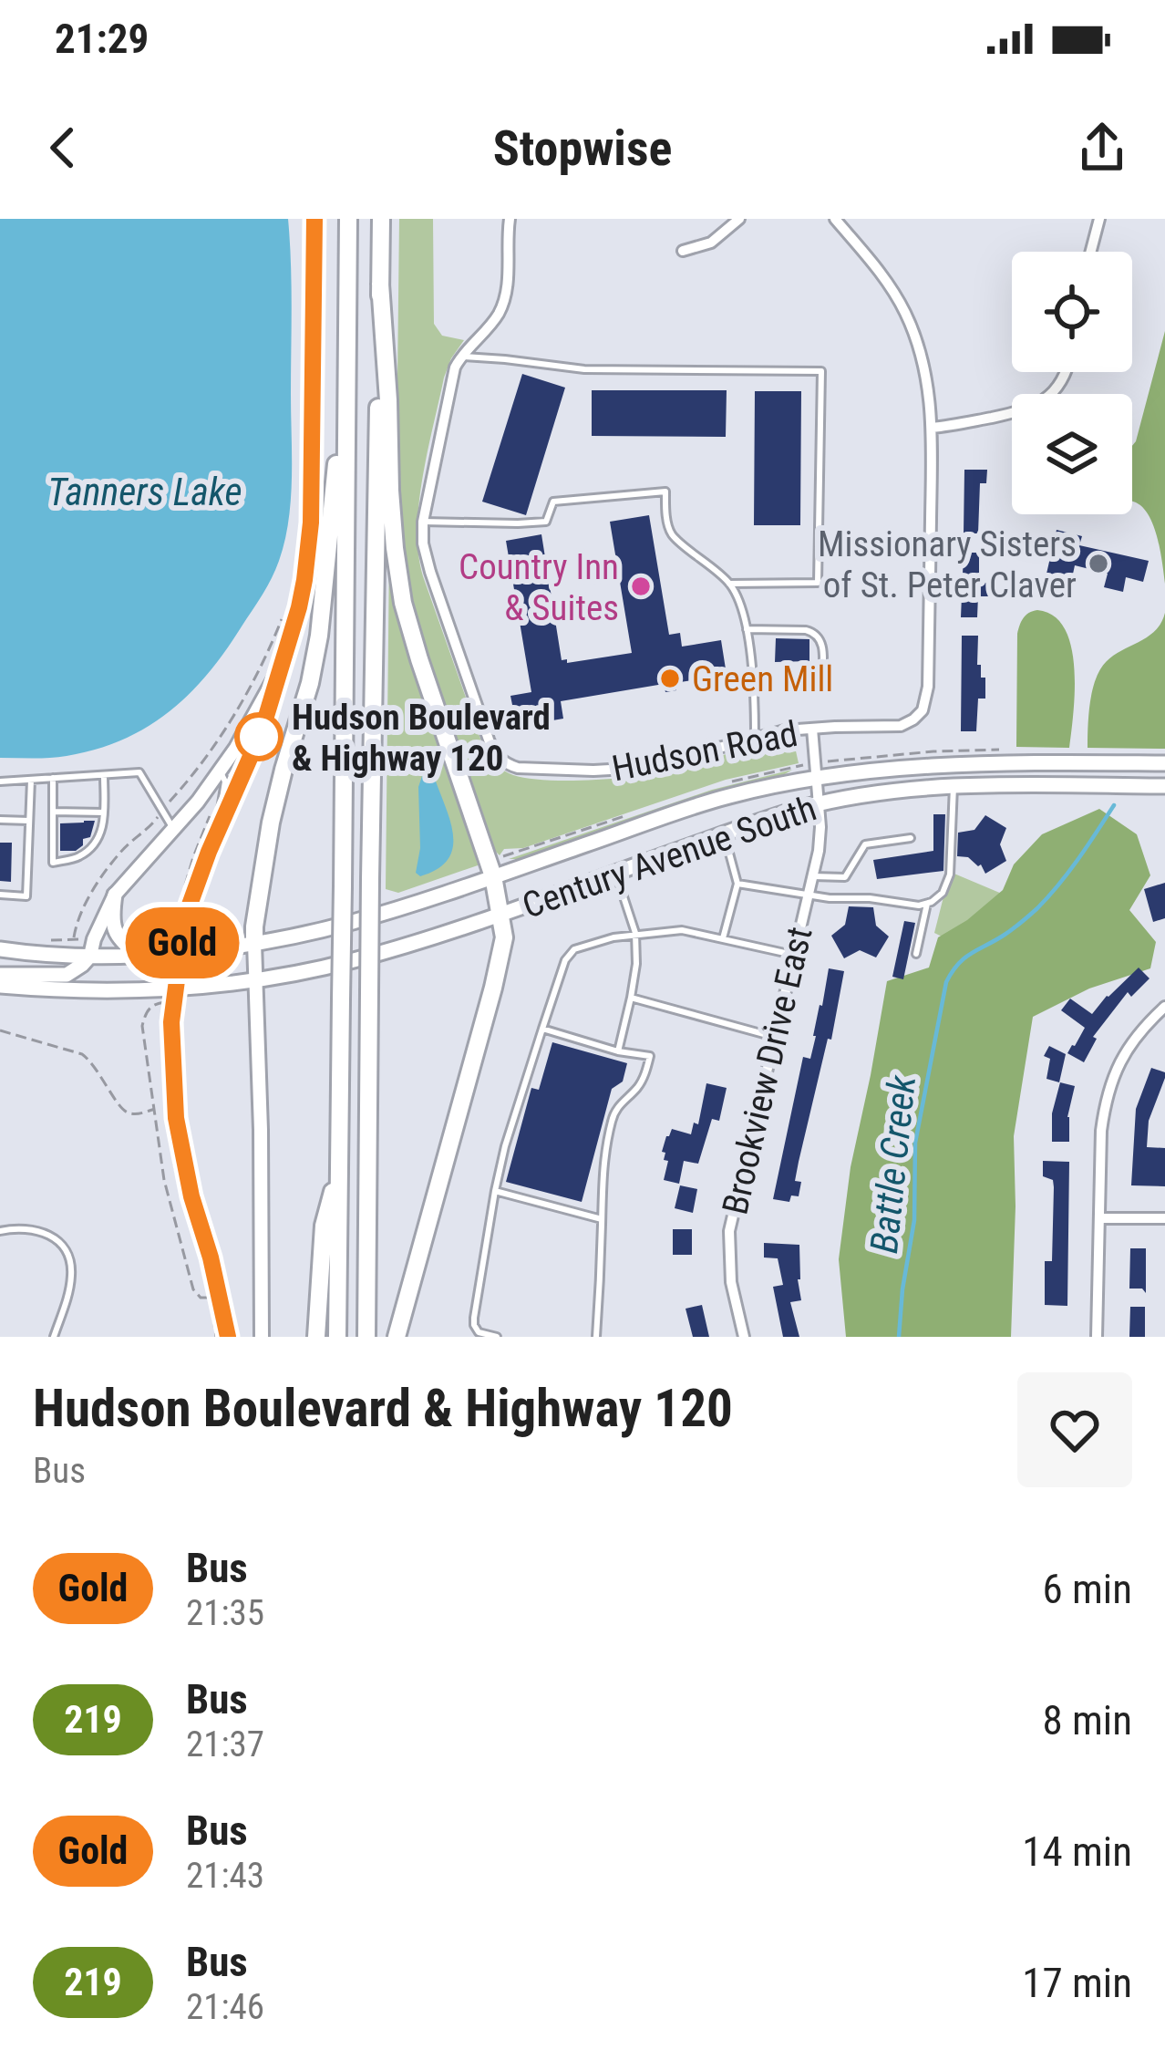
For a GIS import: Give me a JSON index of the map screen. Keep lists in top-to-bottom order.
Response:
{
  "streets": {
    "main road": ["Century Avenue South"],
    "street": ["Hudson Road", "Brookview Drive East"]
  },
  "crossings": [
    ["Hudson Road", "Century Avenue South"],
    ["Hudson Road", "Brookview Drive East"],
    ["Century Avenue South", "Brookview Drive East"]
  ],
  "water": ["Tanners Lake", "Battle Creek"],
  "places": [
    "Missionary Sisters of St. Peter Claver",
    "Country Inn & Suites",
    "Green Mill",
    "Hudson Boulevard & Highway 120"
  ],
  "lines": ["bus line Gold"],
  "page": {
    "status": "21:29",
    "header": "Stopwise",
    "on_map": "Gold",
    "heading": ["Hudson Boulevard & Highway 120", "Bus"],
    "list": [
      {
        "mark": "Gold",
        "name": "Bus",
        "note": "21:35",
        "value": "6 min"
      },
      {
        "mark": "219",
        "name": "Bus",
        "note": "21:37",
        "value": "8 min"
      },
      {
        "mark": "Gold",
        "name": "Bus",
        "note": "21:43",
        "value": "14 min"
      },
      {
        "mark": "219",
        "name": "Bus",
        "note": "21:46",
        "value": "17 min"
      }
    ]
  }
}
